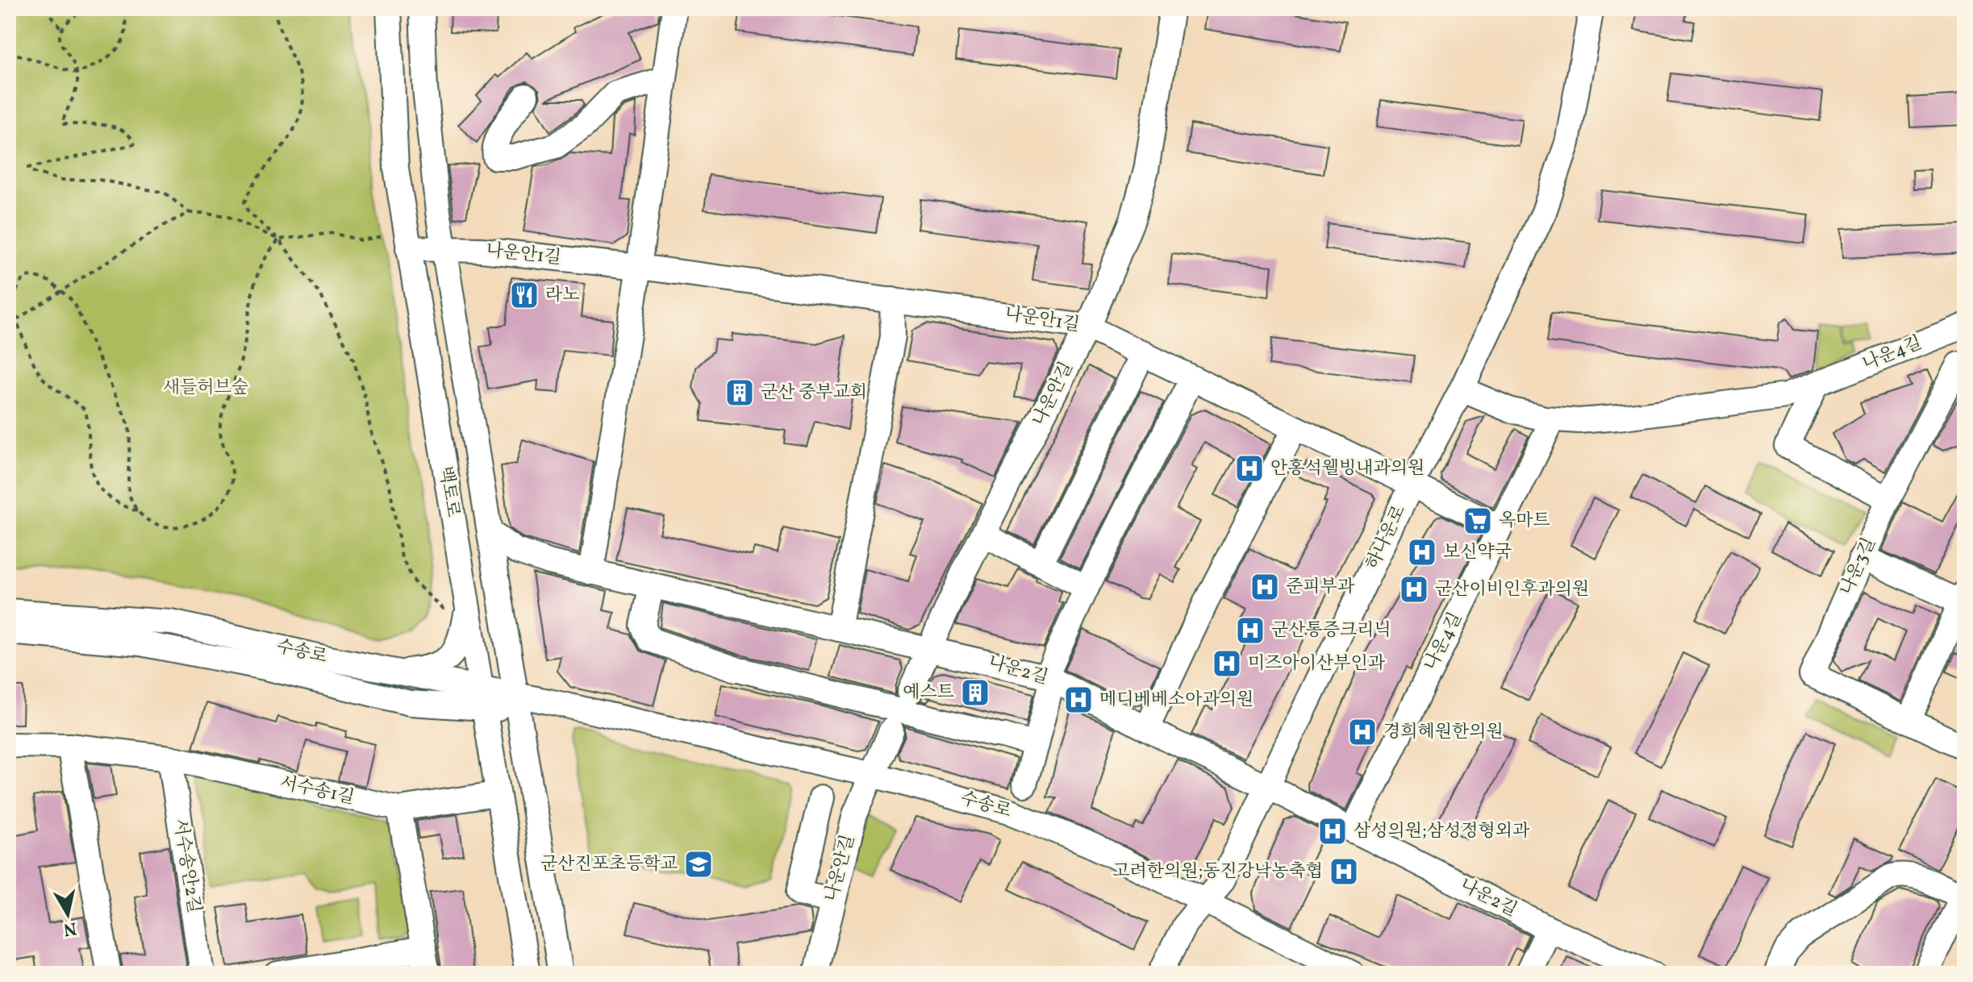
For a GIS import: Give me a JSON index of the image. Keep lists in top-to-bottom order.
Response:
{
  "streets": {
    "street": [
      "나운안1길",
      "나운4길",
      "나운안길",
      "백토로",
      "하나운로",
      "나운3길",
      "수송로",
      "나운2길",
      "서수송1길",
      "서수송안2길"
    ]
  },
  "crossings": [
    ["나운안1길", "나운4길"],
    ["나운안1길", "나운안길"],
    ["나운안1길", "백토로"],
    ["나운안1길", "하나운로"],
    ["나운4길", "하나운로"],
    ["나운4길", "나운2길"],
    ["나운안길", "수송로"],
    ["나운안길", "나운2길"],
    ["백토로", "수송로"],
    ["백토로", "나운2길"],
    ["하나운로", "수송로"],
    ["하나운로", "나운2길"],
    ["서수송1길", "서수송안2길"]
  ],
  "parks": ["새들허브숲"],
  "places": {
    "restaurant": ["라노"],
    "building": ["군산 중부교회", "예스트"],
    "hospital": [
      "안홍석웰빙내과의원",
      "보신약국",
      "준피부과",
      "군산이비인후과의원",
      "군산통증크리닉",
      "미즈아이산부인과",
      "메디베베소아과의원",
      "경희혜원한의원",
      "삼성의원;삼성정형외과",
      "고려한의원;동진강낙농축협"
    ],
    "supermarket": ["옥마트"],
    "school or university": ["군산진포초등학교"]
  },
  "north": "bottom"
}
